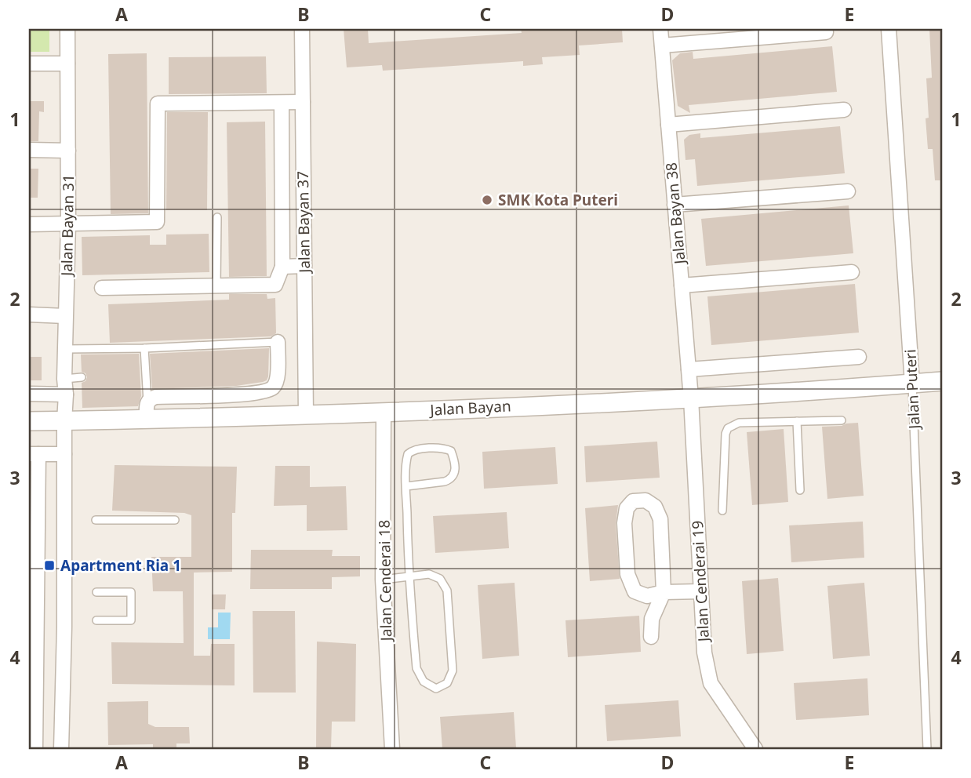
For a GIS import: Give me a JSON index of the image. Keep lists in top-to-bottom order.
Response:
{
  "streets": {
    "street": [
      "Jalan Bayan 38",
      "Jalan Bayan 37",
      "Jalan Bayan 31",
      "Jalan Puteri",
      "Jalan Bayan",
      "Jalan Cenderai 18",
      "Jalan Cenderai 19"
    ]
  },
  "crossings": [
    ["Jalan Bayan 38", "Jalan Bayan"],
    ["Jalan Bayan 38", "Jalan Cenderai 19"],
    ["Jalan Bayan 37", "Jalan Bayan"],
    ["Jalan Bayan 31", "Jalan Bayan"],
    ["Jalan Puteri", "Jalan Bayan"],
    ["Jalan Bayan", "Jalan Cenderai 18"],
    ["Jalan Bayan", "Jalan Cenderai 19"]
  ],
  "places": {
    "other": ["SMK Kota Puteri"],
    "transit": ["Apartment Ria 1"]
  },
  "grid": {
    "columns": [
      "A",
      "B",
      "C",
      "D",
      "E"
    ],
    "rows": [
      "1",
      "2",
      "3",
      "4"
    ]
  }
}
